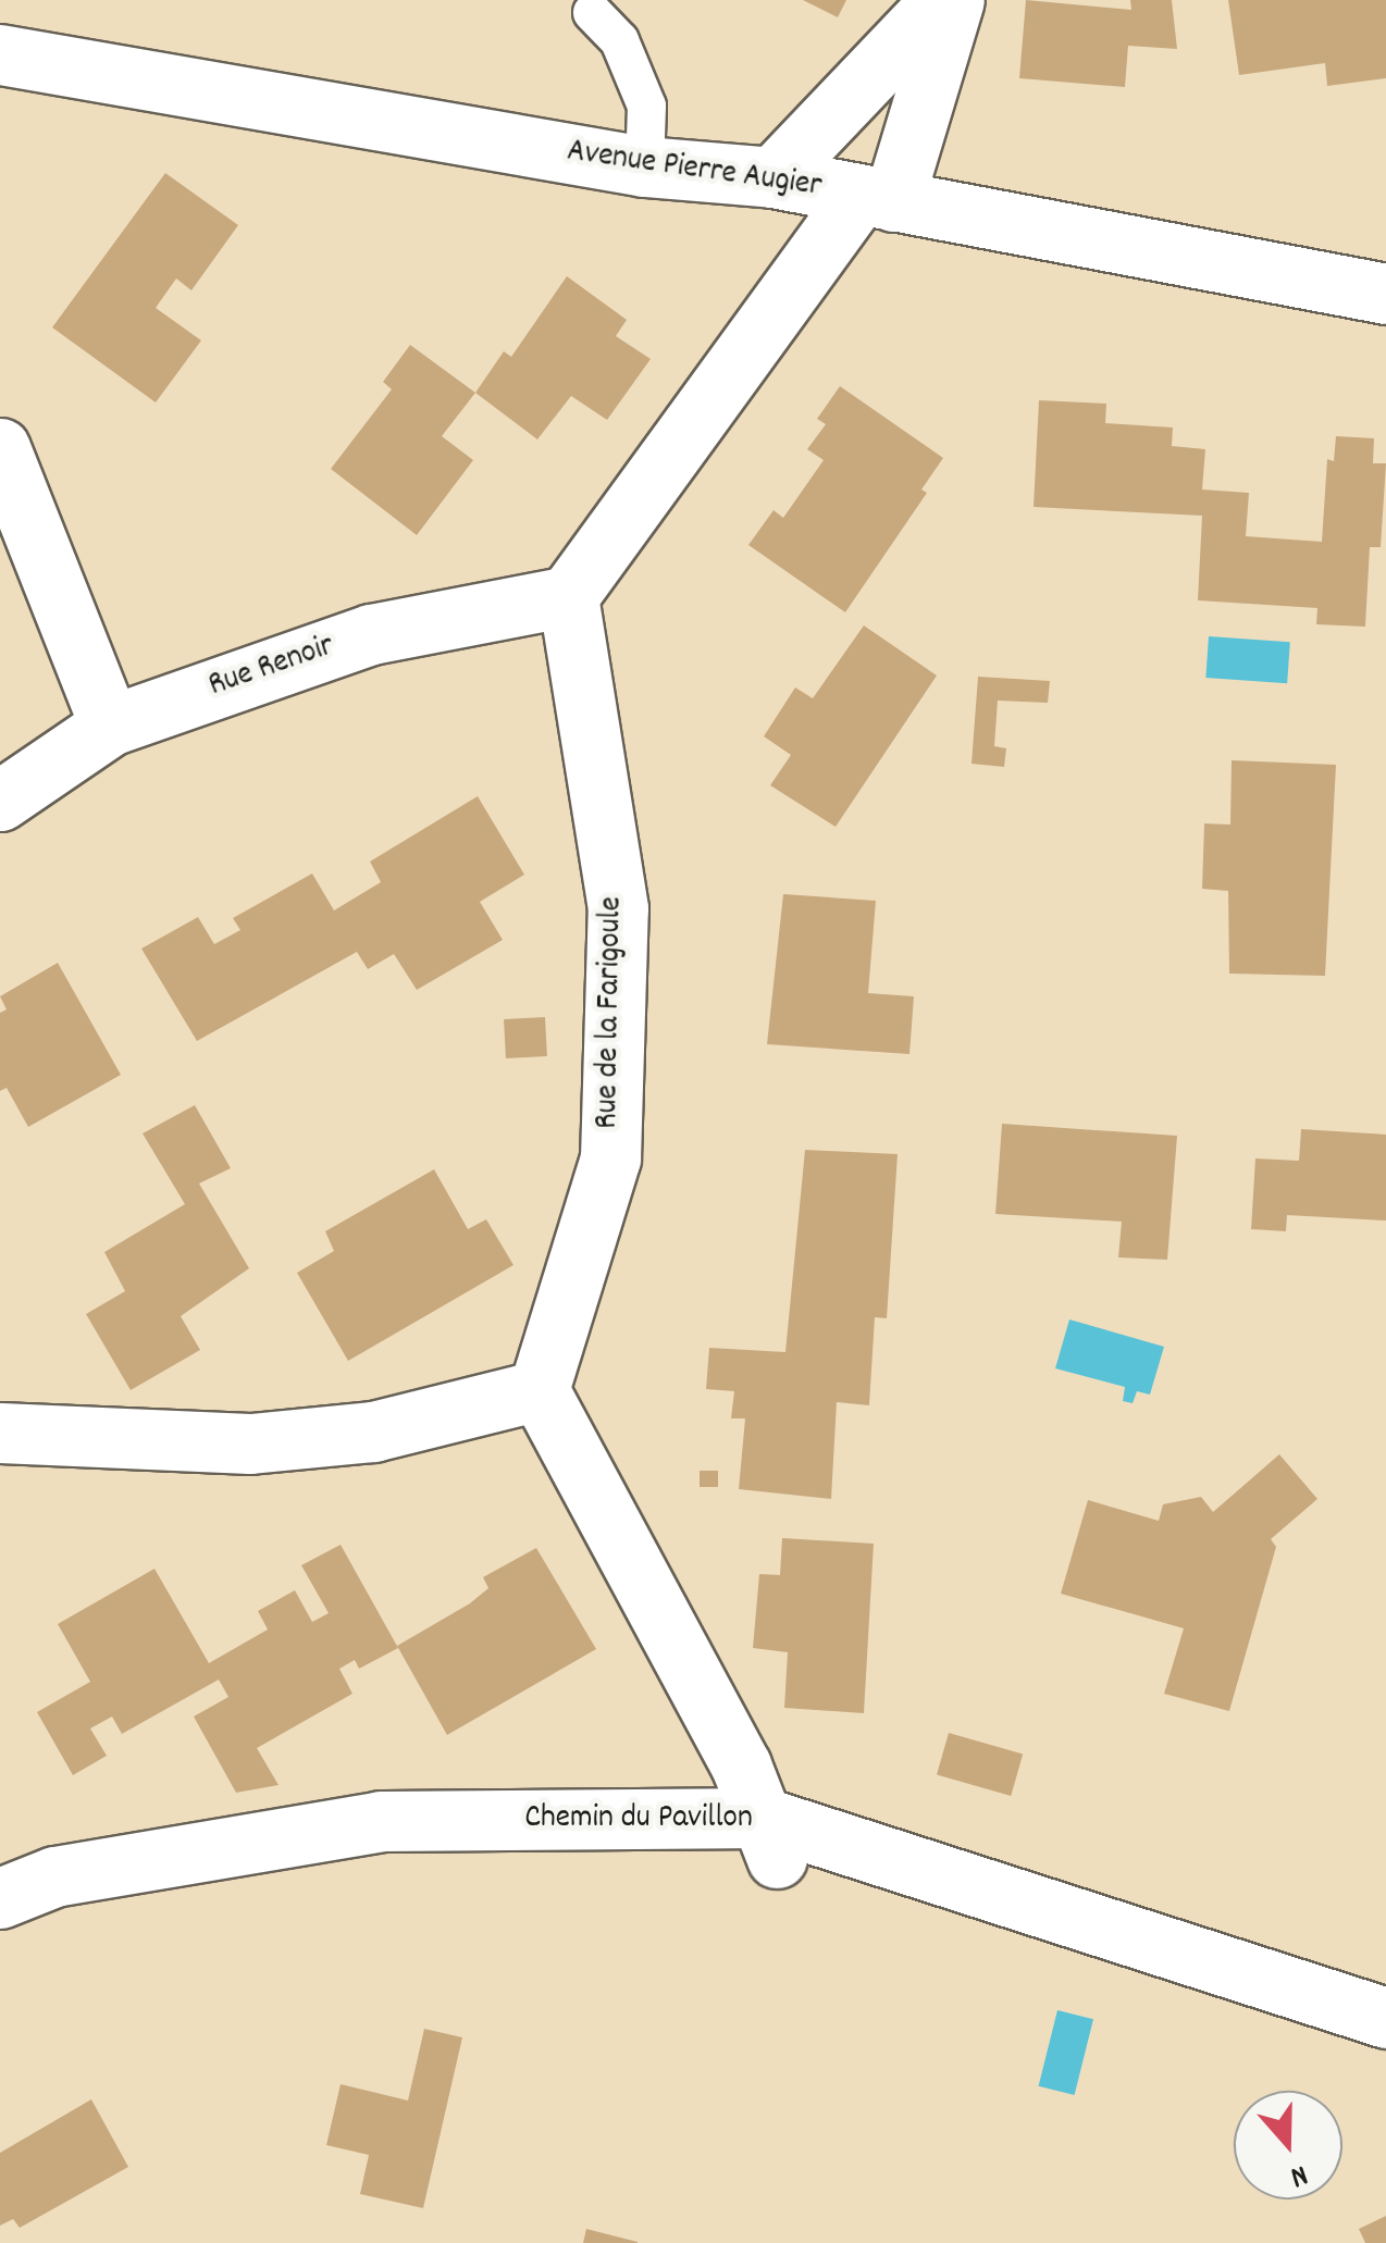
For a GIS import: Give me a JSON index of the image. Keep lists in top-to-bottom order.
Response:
{
  "streets": {
    "street": [
      "Avenue Pierre Augier",
      "Rue Renoir",
      "Rue de la Farigoule",
      "Chemin du Pavillon"
    ]
  },
  "crossings": [
    ["Rue Renoir", "Rue de la Farigoule"]
  ],
  "north": "bottom"
}
